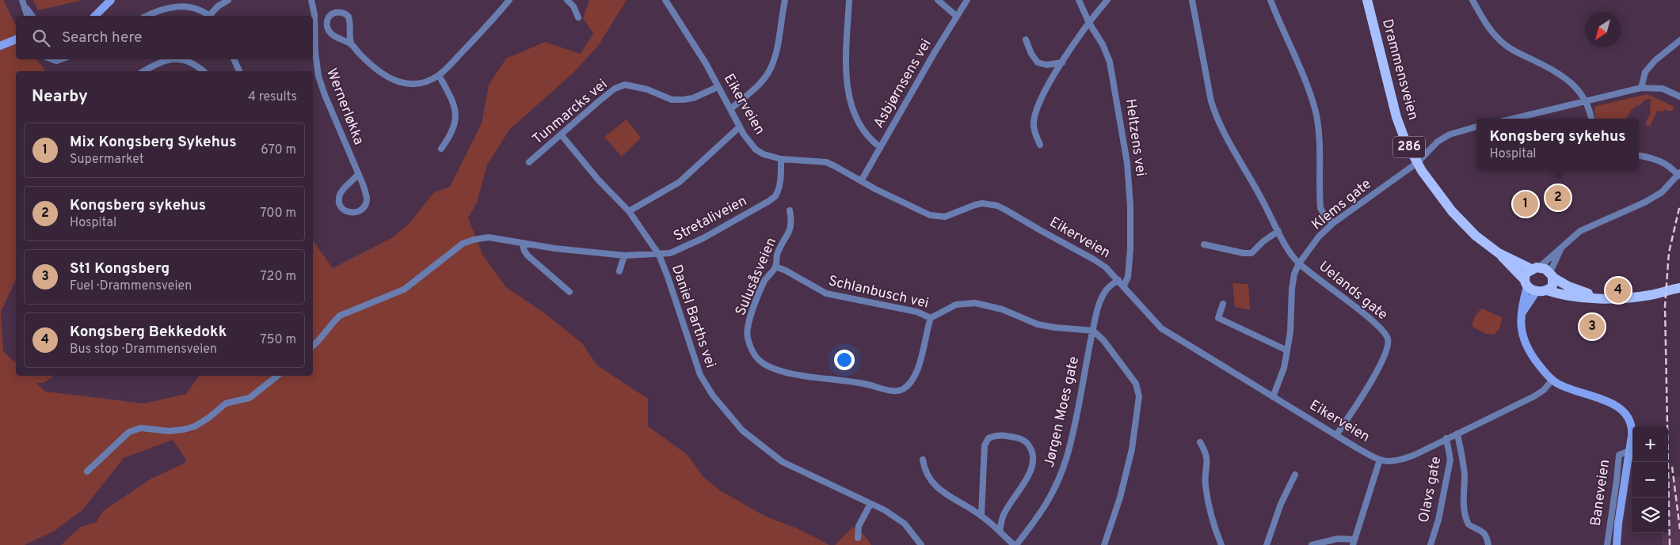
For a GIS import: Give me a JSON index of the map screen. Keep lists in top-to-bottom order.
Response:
{
  "streets": {
    "main road": ["Drammensveien", "286", "Baneveien"],
    "street": [
      "Asbjørnsens vei",
      "Eikerveien",
      "Wernerløkka",
      "Tunmarcks vei",
      "Heltzens vei",
      "Klems gate",
      "Stretaliveien",
      "Sulusåsveien",
      "Uelands gate",
      "Schlanbusch vei",
      "Daniel Barths vei",
      "Jørgen Moes gate",
      "Olavs gate"
    ]
  },
  "crossings": [
    ["Drammensveien", "286"],
    ["Drammensveien", "Klems gate"],
    ["Asbjørnsens vei", "Eikerveien"],
    ["Eikerveien", "Tunmarcks vei"],
    ["Eikerveien", "Heltzens vei"],
    ["Eikerveien", "Klems gate"],
    ["Eikerveien", "Stretaliveien"],
    ["Eikerveien", "Uelands gate"],
    ["Eikerveien", "Jørgen Moes gate"],
    ["Eikerveien", "Olavs gate"],
    ["Eikerveien", "Baneveien"],
    ["Tunmarcks vei", "Daniel Barths vei"],
    ["Klems gate", "Uelands gate"],
    ["Stretaliveien", "Daniel Barths vei"],
    ["Sulusåsveien", "Schlanbusch vei"],
    ["Schlanbusch vei", "Jørgen Moes gate"]
  ],
  "north": "bottom left",
  "page": {
    "search": "Search here",
    "heading": ["Nearby", "4 results"],
    "popup": ["Kongsberg sykehus", "Hospital"],
    "list": [
      {
        "mark": "1",
        "name": "Mix Kongsberg Sykehus",
        "note": "Supermarket",
        "value": "670 m"
      },
      {
        "mark": "2",
        "name": "Kongsberg sykehus",
        "note": "Hospital",
        "value": "700 m"
      },
      {
        "mark": "3",
        "name": "St1 Kongsberg",
        "note": "Fuel · Drammensveien",
        "value": "720 m"
      },
      {
        "mark": "4",
        "name": "Kongsberg Bekkedokk",
        "note": "Bus stop · Drammensveien",
        "value": "750 m"
      }
    ],
    "pins": [
      "2",
      "1",
      "4",
      "3"
    ],
    "map_buttons": ["+", "−"]
  }
}
